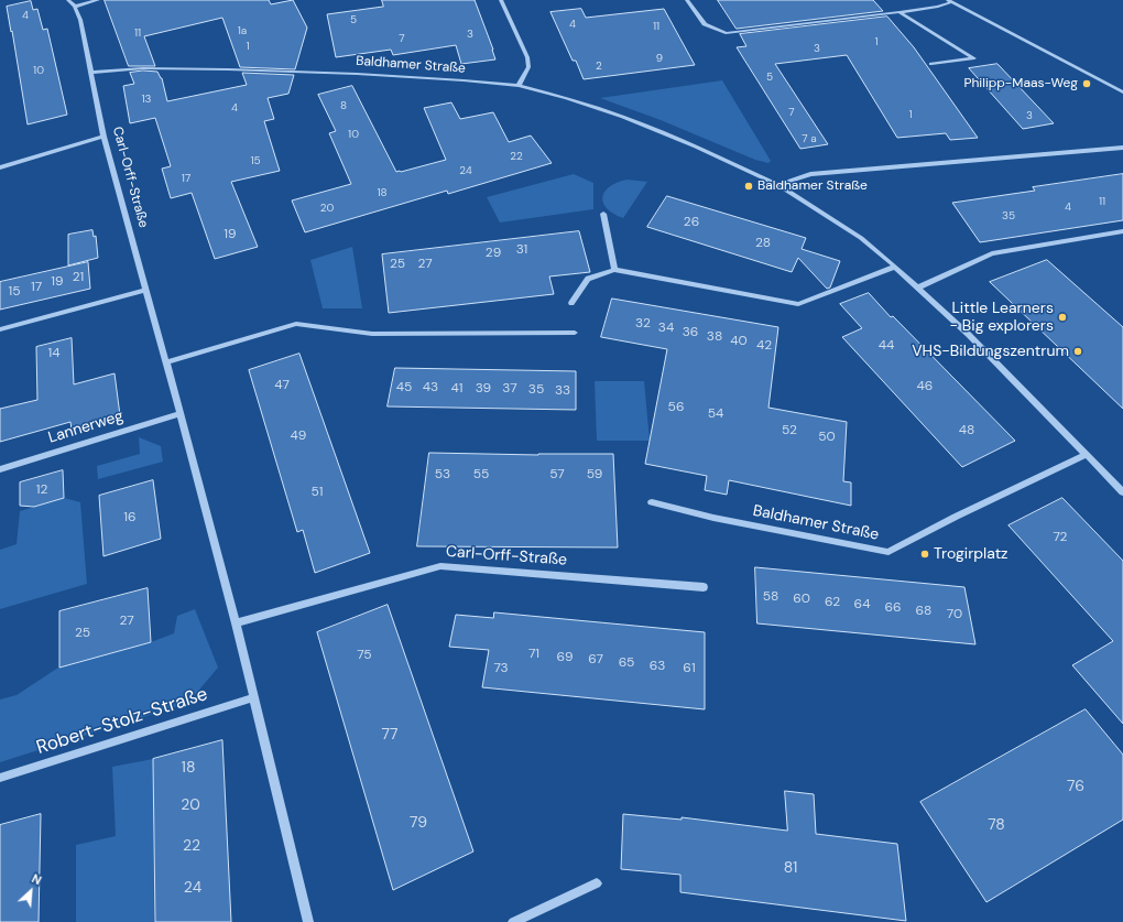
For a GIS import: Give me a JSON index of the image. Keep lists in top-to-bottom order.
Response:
{
  "streets": {
    "street": [
      "Baldhamer Straße",
      "Carl-Orff-Straße",
      "Lannerweg",
      "Robert-Stolz-Straße"
    ]
  },
  "crossings": [
    ["Baldhamer Straße", "Carl-Orff-Straße"],
    ["Carl-Orff-Straße", "Lannerweg"],
    ["Carl-Orff-Straße", "Robert-Stolz-Straße"]
  ],
  "places": [
    "Philipp-Maas-Weg",
    "Baldhamer Straße",
    "Little Learners - Big explorers",
    "VHS-Bildungszentrum",
    "Trogirplatz"
  ],
  "house_numbers": [
    "4",
    "5",
    "4",
    "11",
    "1a",
    "11",
    "3",
    "7",
    "1",
    "1",
    "3",
    "9",
    "2",
    "10",
    "5",
    "13",
    "8",
    "4",
    "7",
    "1",
    "3",
    "10",
    "7 a",
    "22",
    "15",
    "24",
    "17",
    "18",
    "11",
    "4",
    "20",
    "35",
    "26",
    "19",
    "28",
    "31",
    "29",
    "25",
    "27",
    "21",
    "19",
    "17",
    "15",
    "32",
    "34",
    "36",
    "38",
    "40",
    "42",
    "44",
    "14",
    "47",
    "46",
    "45",
    "43",
    "41",
    "39",
    "37",
    "35",
    "33",
    "56",
    "54",
    "52",
    "48",
    "49",
    "50",
    "53",
    "55",
    "57",
    "59",
    "12",
    "51",
    "16",
    "72",
    "58",
    "60",
    "62",
    "64",
    "66",
    "68",
    "70",
    "27",
    "25",
    "71",
    "75",
    "69",
    "67",
    "65",
    "63",
    "73",
    "61",
    "77",
    "18",
    "76",
    "20",
    "79",
    "78",
    "22",
    "81",
    "24"
  ],
  "north": "top right"
}
